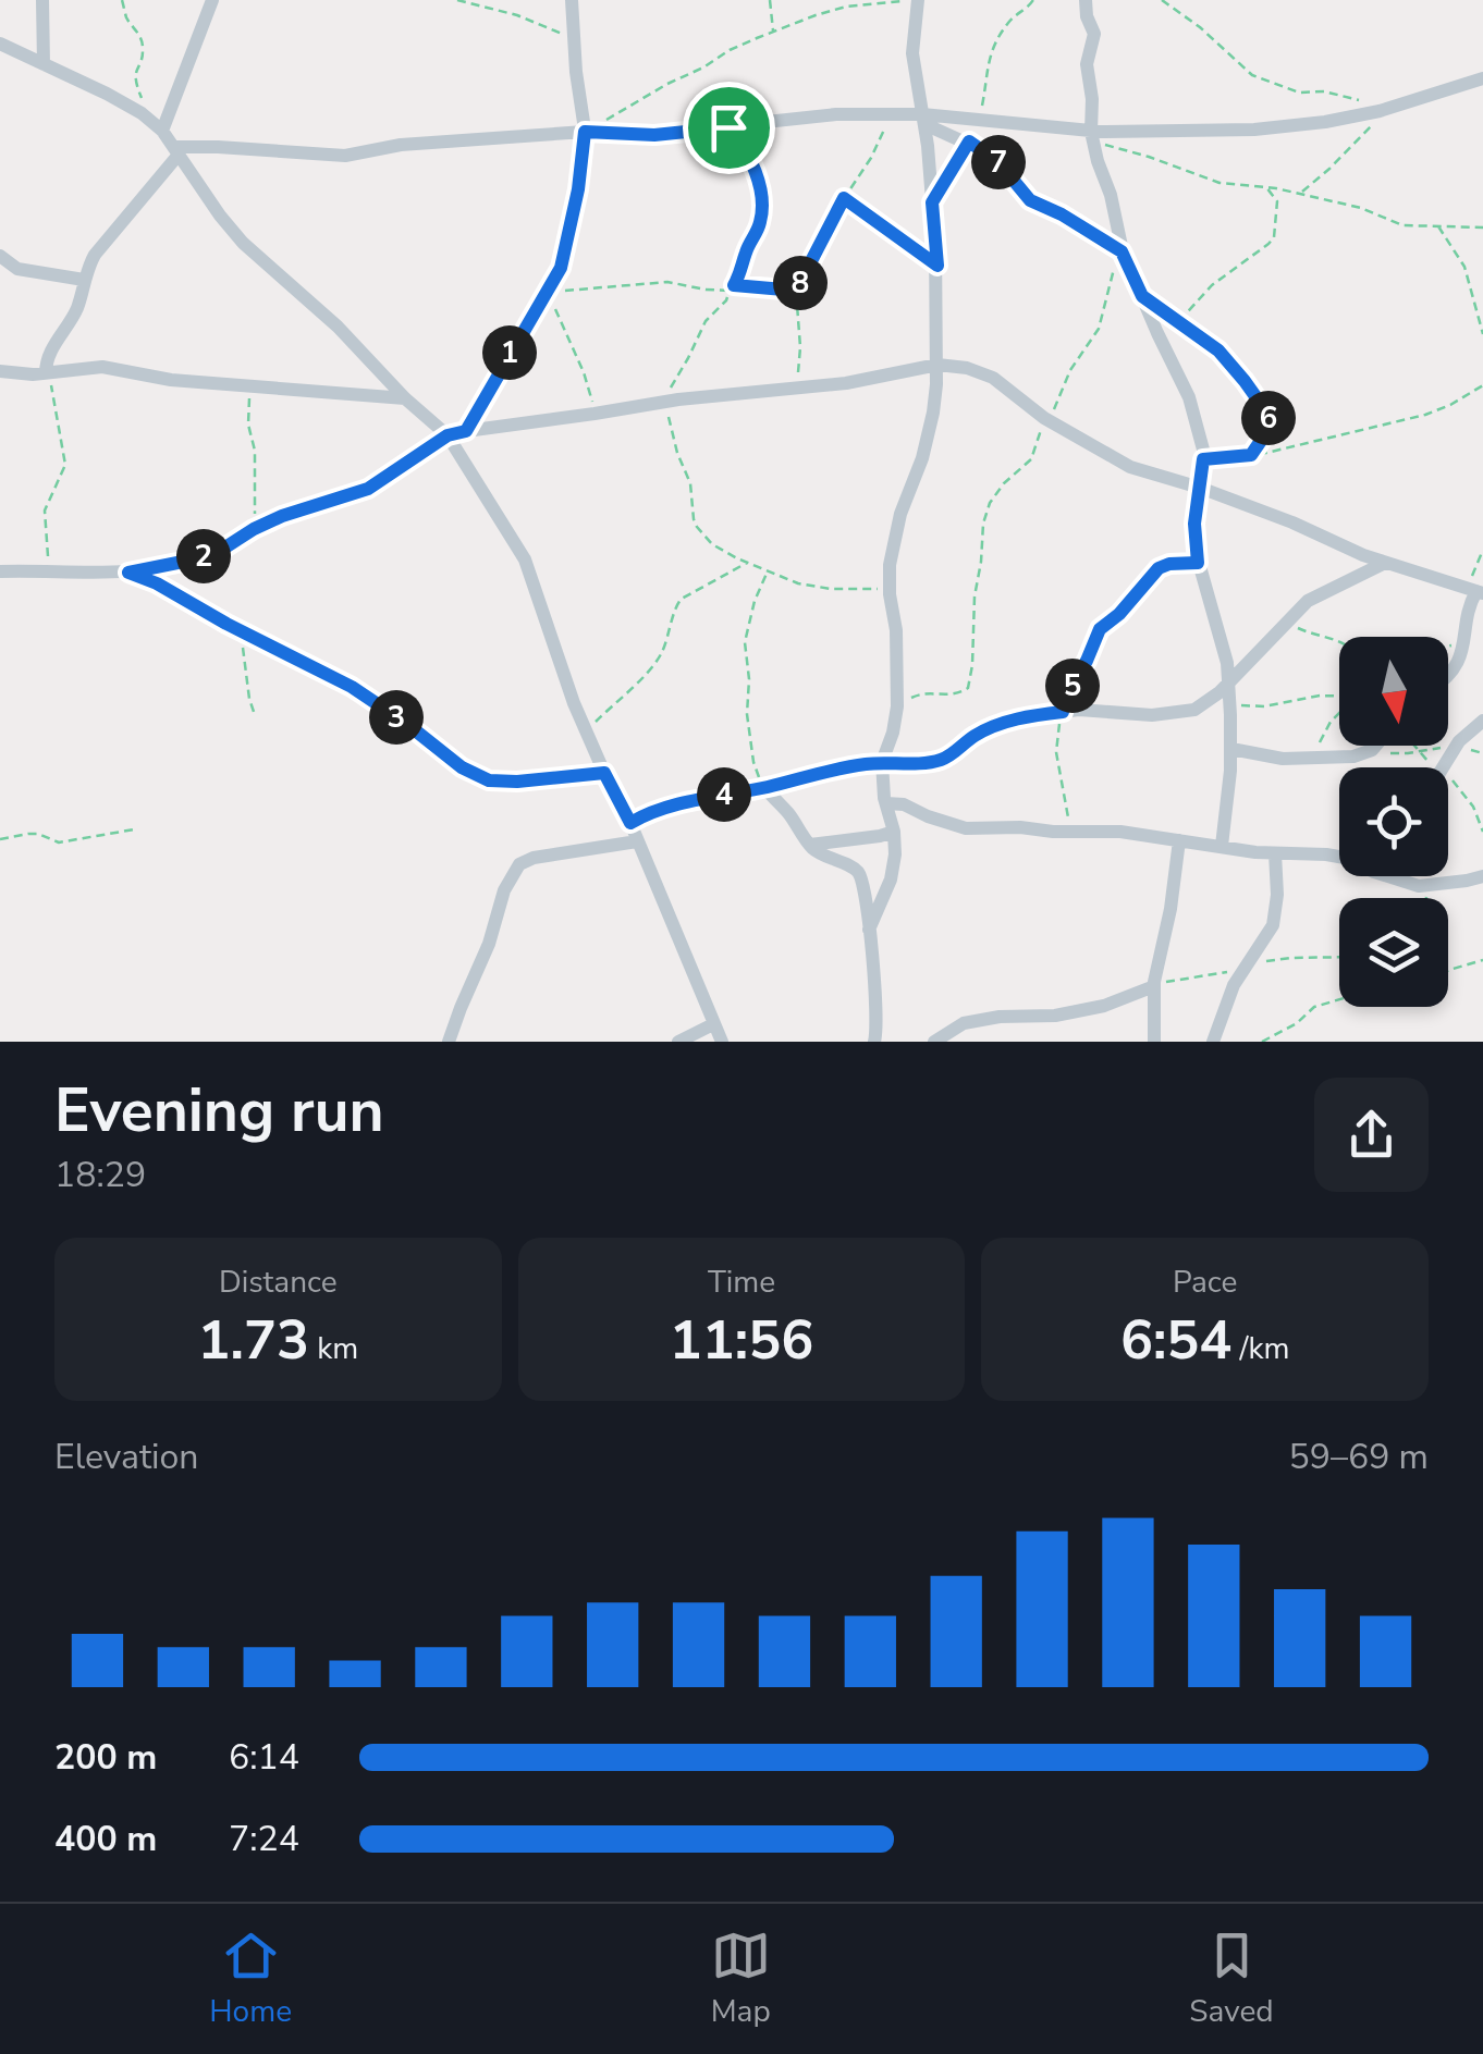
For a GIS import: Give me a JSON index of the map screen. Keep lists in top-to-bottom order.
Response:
{
  "north": "bottom",
  "page": {
    "pins": [
      "7",
      "8",
      "1",
      "6",
      "2",
      "5",
      "3",
      "4"
    ],
    "heading": ["Evening run", "18:29"],
    "stats": [
      ["Distance", "1.73 km"],
      ["Time", "11:56"],
      ["Pace", "6:54 /km"]
    ],
    "chart": ["Elevation", "59–69 m"],
    "list": [
      {
        "name": "200 m",
        "note": "6:14"
      },
      {
        "name": "400 m",
        "note": "7:24"
      }
    ],
    "tabs": ["Home", "Map", "Saved"]
  }
}
